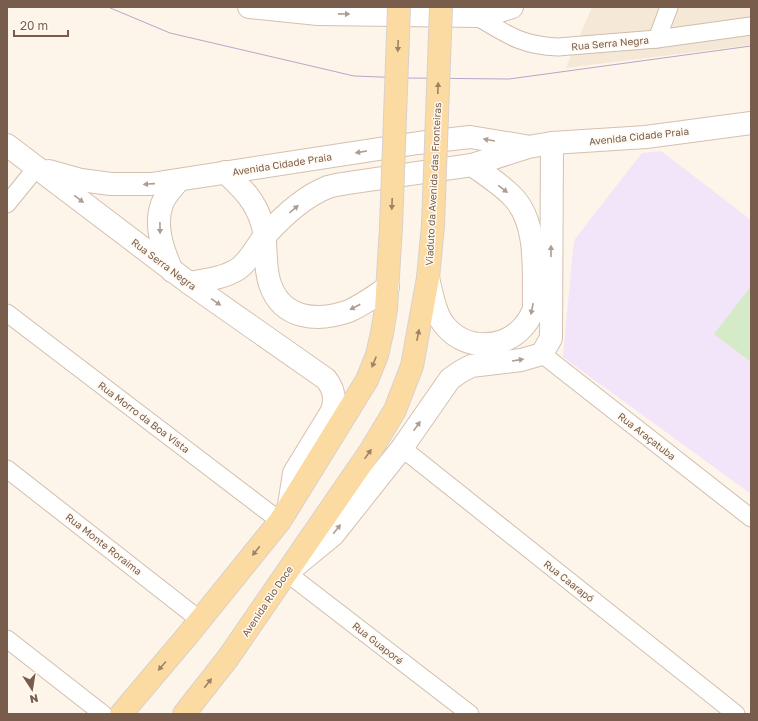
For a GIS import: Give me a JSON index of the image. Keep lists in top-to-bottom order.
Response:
{
  "streets": {
    "main road": [
      "Rua Serra Negra",
      "Avenida Cidade Praia",
      "Viaduto da Avenida das Fronteiras",
      "Avenida Rio Doce"
    ],
    "street": [
      "Rua Morro da Boa Vista",
      "Rua Araçatuba",
      "Rua Monte Roraima",
      "Rua Caarapó",
      "Rua Guaporé"
    ]
  },
  "crossings": [
    ["Rua Serra Negra", "Avenida Cidade Praia"],
    ["Rua Serra Negra", "Rua Morro da Boa Vista"],
    ["Viaduto da Avenida das Fronteiras", "Avenida Rio Doce"],
    ["Avenida Rio Doce", "Rua Guaporé"]
  ],
  "one_way": ["Rua Serra Negra"],
  "scale_bar": "20 m",
  "north": "bottom"
}
